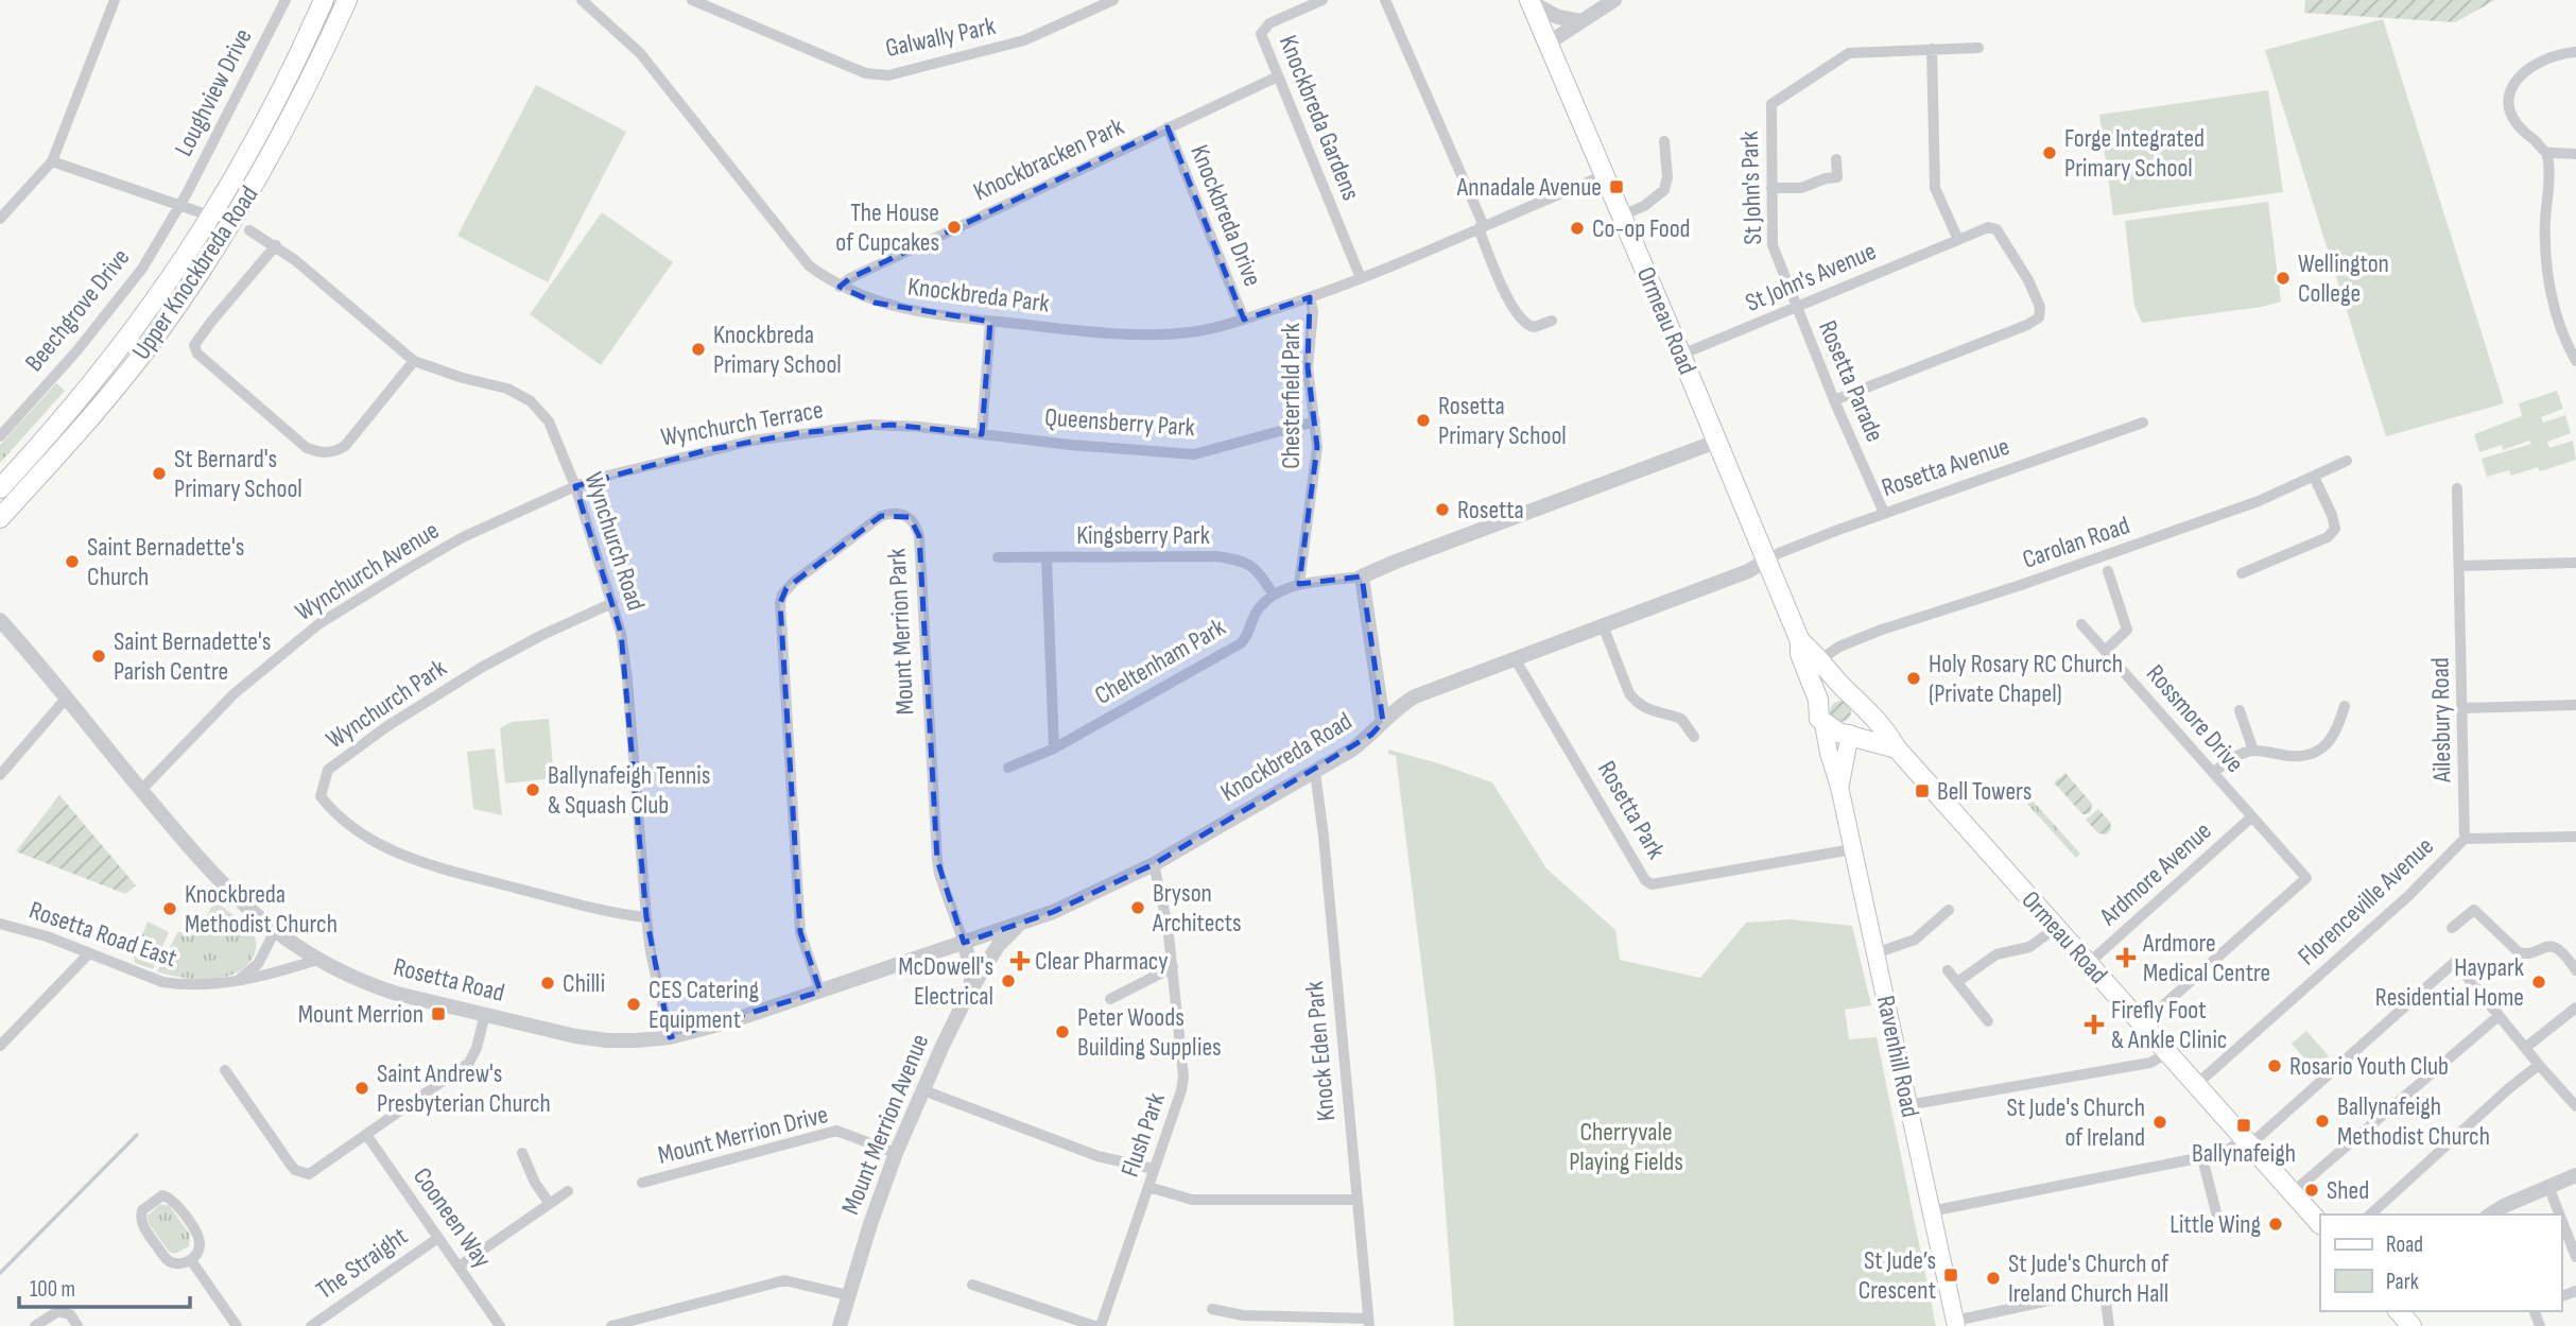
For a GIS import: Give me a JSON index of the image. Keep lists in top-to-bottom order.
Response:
{
  "streets": {
    "main road": ["Upper Knockbreda Road", "Ormeau Road", "Ravenhill Road"],
    "street": [
      "Galwally Park",
      "Loughview Drive",
      "Knockbreda Gardens",
      "Knockbracken Park",
      "St John's Park",
      "Knockbreda Drive",
      "St John's Avenue",
      "Knockbreda Park",
      "Beechgrove Drive",
      "Rosetta Parade",
      "Chesterfield Park",
      "Queensberry Park",
      "Wynchurch Terrace",
      "Rosetta Avenue",
      "Kingsberry Park",
      "Wynchurch Road",
      "Carolan Road",
      "Wynchurch Avenue",
      "Mount Merrion Park",
      "Cheltenham Park",
      "Wynchurch Park",
      "Rossmore Drive",
      "Ailesbury Road",
      "Knockbreda Road",
      "Rosetta Park",
      "Ardmore Avenue",
      "Florenceville Avenue",
      "Rosetta Road East",
      "Rosetta Road",
      "Knock Eden Park",
      "Mount Merrion Avenue",
      "Mount Merrion Drive",
      "Flush Park",
      "Cooneen Way",
      "The Straight"
    ]
  },
  "crossings": [
    ["Loughview Drive", "Beechgrove Drive"],
    ["Knockbreda Gardens", "Knockbracken Park"],
    ["Knockbreda Gardens", "Knockbreda Park"],
    ["Knockbracken Park", "Knockbreda Drive"],
    ["Knockbracken Park", "Knockbreda Park"],
    ["St John's Park", "St John's Avenue"],
    ["St John's Park", "Rosetta Parade"],
    ["Knockbreda Drive", "Knockbreda Park"],
    ["St John's Avenue", "Ormeau Road"],
    ["St John's Avenue", "Rosetta Parade"],
    ["Knockbreda Park", "Ormeau Road"],
    ["Knockbreda Park", "Chesterfield Park"],
    ["Ormeau Road", "Rosetta Avenue"],
    ["Ormeau Road", "Carolan Road"],
    ["Ormeau Road", "Rossmore Drive"],
    ["Ormeau Road", "Ardmore Avenue"],
    ["Ormeau Road", "Florenceville Avenue"],
    ["Ormeau Road", "Ravenhill Road"],
    ["Rosetta Parade", "Rosetta Avenue"],
    ["Chesterfield Park", "Queensberry Park"],
    ["Chesterfield Park", "Cheltenham Park"],
    ["Queensberry Park", "Wynchurch Terrace"],
    ["Wynchurch Terrace", "Wynchurch Road"],
    ["Wynchurch Terrace", "Wynchurch Avenue"],
    ["Kingsberry Park", "Cheltenham Park"],
    ["Wynchurch Road", "Wynchurch Avenue"],
    ["Wynchurch Road", "Wynchurch Park"],
    ["Wynchurch Road", "Rosetta Road"],
    ["Wynchurch Avenue", "Rosetta Road"],
    ["Mount Merrion Park", "Rosetta Road"],
    ["Mount Merrion Park", "Mount Merrion Avenue"],
    ["Cheltenham Park", "Knockbreda Road"],
    ["Rossmore Drive", "Ardmore Avenue"],
    ["Ailesbury Road", "Florenceville Avenue"],
    ["Knockbreda Road", "Rosetta Road"],
    ["Knockbreda Road", "Knock Eden Park"],
    ["Knockbreda Road", "Flush Park"],
    ["Rosetta Park", "Ravenhill Road"],
    ["Rosetta Road East", "Rosetta Road"],
    ["Rosetta Road", "Mount Merrion Avenue"],
    ["Mount Merrion Avenue", "Mount Merrion Drive"],
    ["Cooneen Way", "The Straight"]
  ],
  "parks": ["Cherryvale Playing Fields"],
  "places": {
    "other": [
      "Forge Integrated Primary School",
      "The House of Cupcakes",
      "Co-op Food",
      "Wellington College",
      "Knockbreda Primary School",
      "Rosetta Primary School",
      "St Bernard's Primary School",
      "Rosetta",
      "Saint Bernadette's Church",
      "Saint Bernadette's Parish Centre",
      "Holy Rosary RC Church (Private Chapel)",
      "Ballynafeigh Tennis & Squash Club",
      "Bryson Architects",
      "Knockbreda Methodist Church",
      "McDowell's Electrical",
      "Haypark Residential Home",
      "Chilli",
      "CES Catering Equipment",
      "Peter Woods Building Supplies",
      "Rosario Youth Club",
      "Saint Andrew's Presbyterian Church",
      "Ballynafeigh Methodist Church",
      "St Jude's Church of Ireland",
      "Shed",
      "Little Wing",
      "St Jude's Church of Ireland Church Hall"
    ],
    "transit": [
      "Annadale Avenue",
      "Bell Towers",
      "Mount Merrion",
      "Ballynafeigh",
      "St Jude’s Crescent"
    ],
    "health": ["Ardmore Medical Centre", "Clear Pharmacy", "Firefly Foot & Ankle Clinic"]
  },
  "legend": ["Road", "Park"],
  "scale_bar": "100 m"
}
